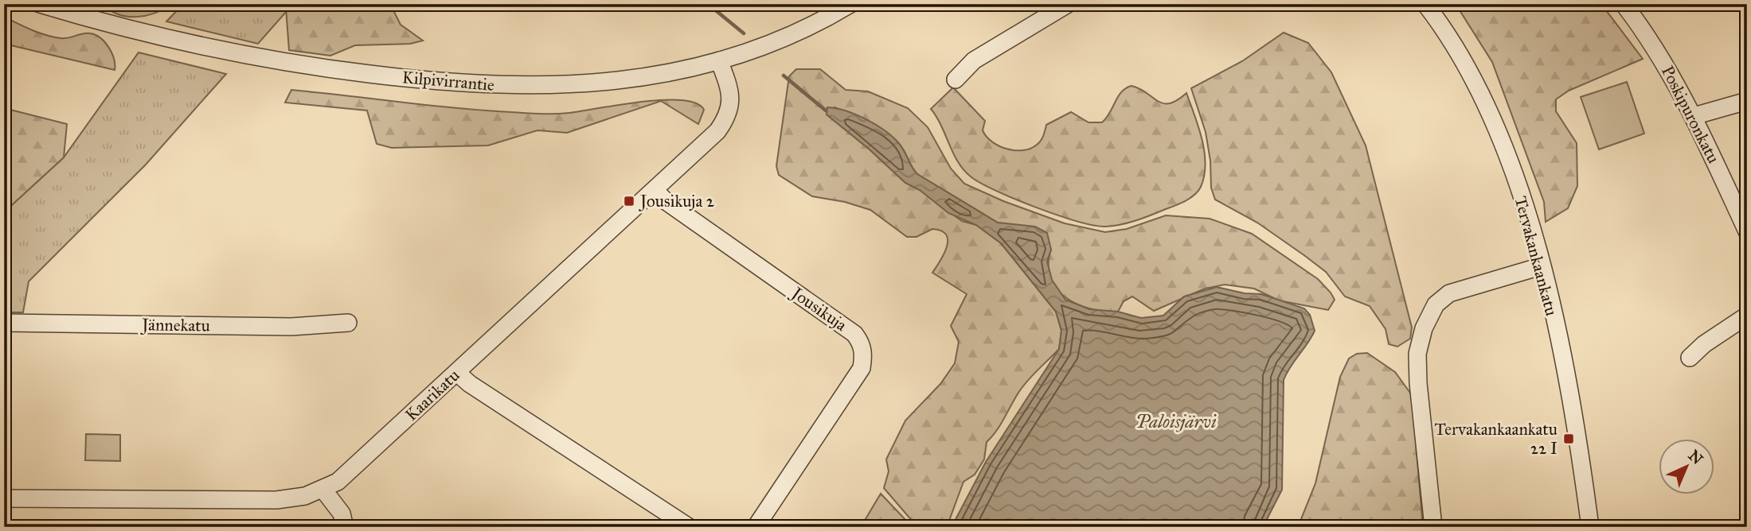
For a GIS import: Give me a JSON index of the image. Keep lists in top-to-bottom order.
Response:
{
  "streets": {
    "street": [
      "Kilpivirrantie",
      "Poskipuronkatu",
      "Tervakankaankatu",
      "Jousikuja",
      "Jännekatu",
      "Kaarikatu"
    ]
  },
  "crossings": [
    ["Kilpivirrantie", "Kaarikatu"],
    ["Jousikuja", "Kaarikatu"]
  ],
  "water": ["Paloisjärvi"],
  "places": {
    "transit": ["Jousikuja 2", "Tervakankaankatu 22 I"]
  },
  "north": "top right"
}
